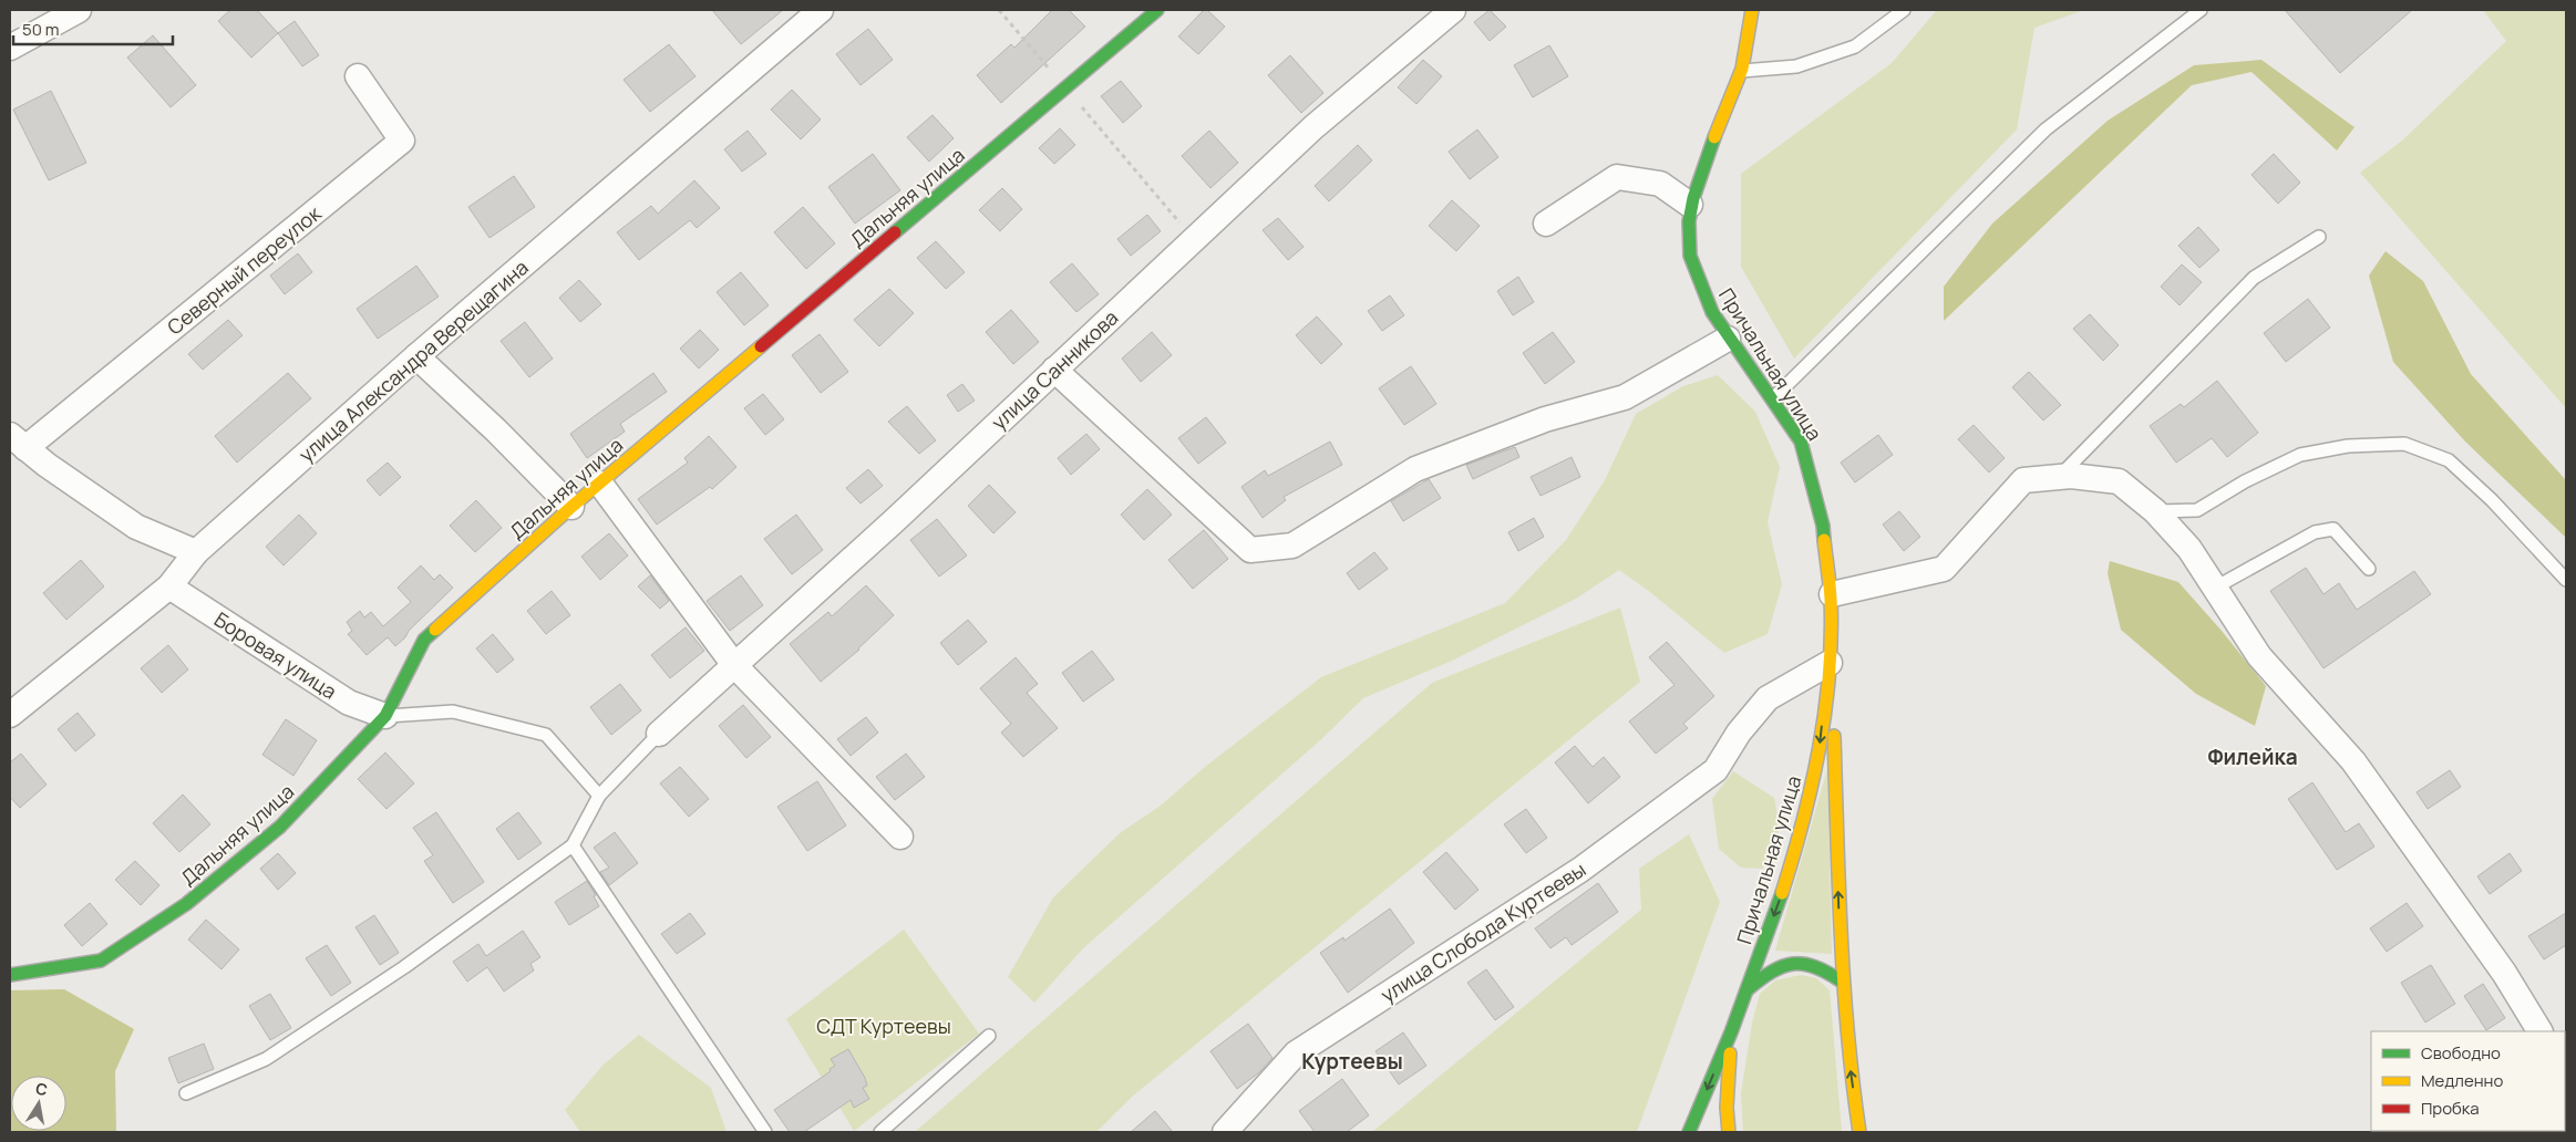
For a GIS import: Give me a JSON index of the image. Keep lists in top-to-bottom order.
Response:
{
  "streets": {
    "street": [
      "Дальняя улица",
      "Северный переулок",
      "улица Александра Верещагина",
      "Причальная улица",
      "улица Санникова",
      "Боровая улица",
      "улица Слобода Куртеевы"
    ]
  },
  "crossings": [
    ["Дальняя улица", "Боровая улица"],
    ["улица Александра Верещагина", "Боровая улица"],
    ["Причальная улица", "улица Слобода Куртеевы"]
  ],
  "districts": ["Филейка", "Куртеевы"],
  "parks": ["СДТ Куртеевы"],
  "legend": ["Свободно", "Медленно", "Пробка"],
  "scale_bar": "50 m",
  "north": "top"
}
